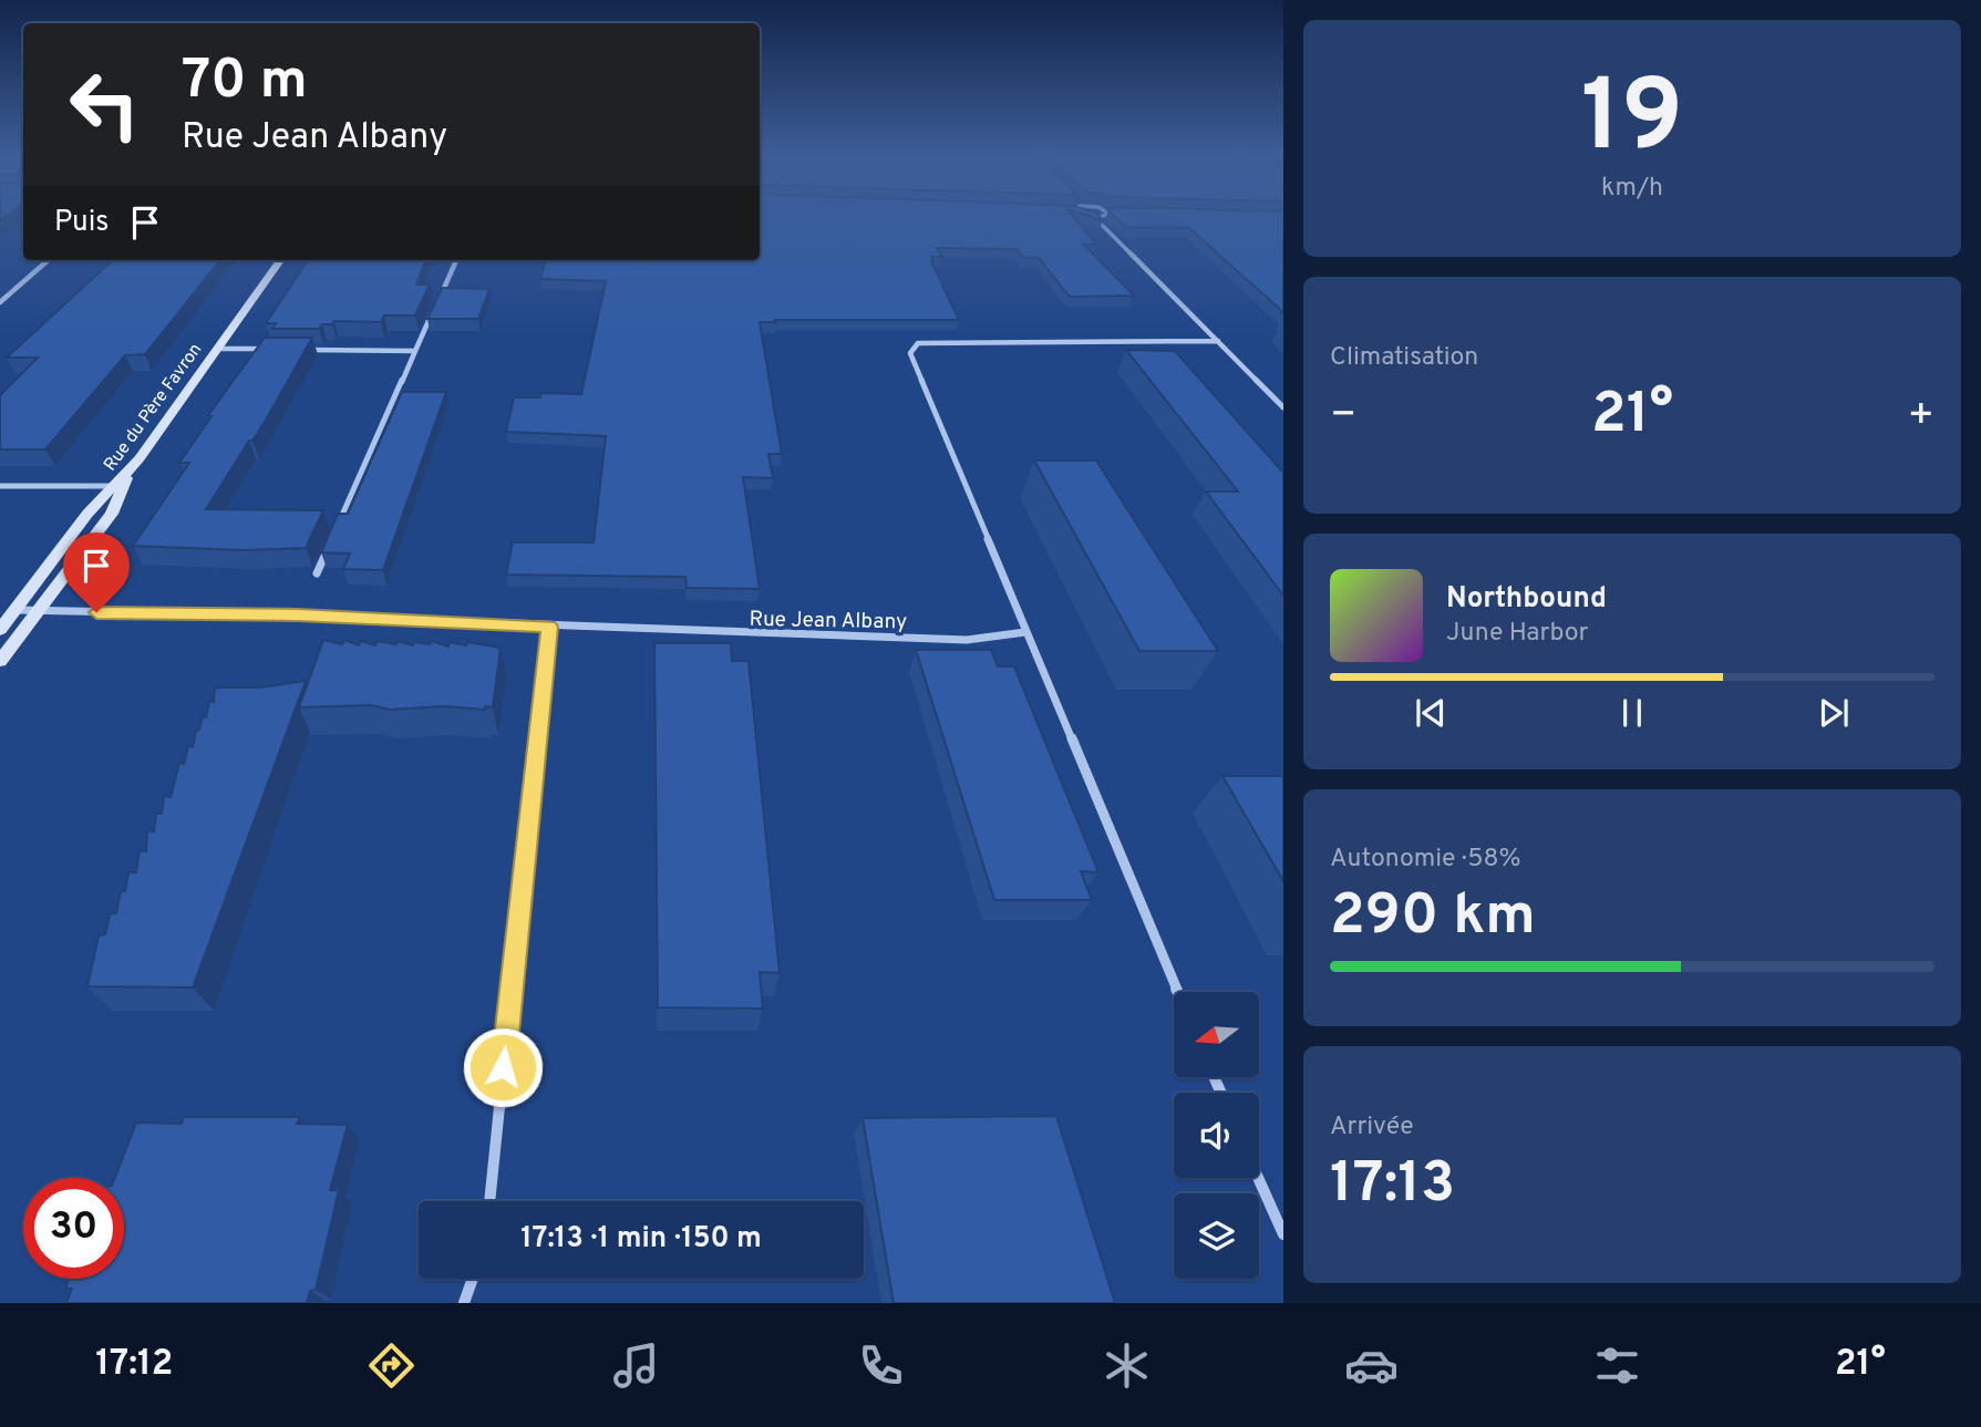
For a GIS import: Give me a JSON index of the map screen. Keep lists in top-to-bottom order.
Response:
{
  "streets": {
    "street": ["Rue du Père Favron", "Rue Jean Albany"]
  },
  "crossings": [
    ["Rue du Père Favron", "Rue Jean Albany"]
  ],
  "north": "left",
  "page": {
    "tile": [
      ["19", "km/h"],
      "Climatisation",
      ["Autonomie · 58%", "290 km"],
      ["Arrivée", "17:13"]
    ],
    "turn": ["70 m", "Rue Jean Albany"],
    "then": "Puis",
    "heat": ["−", "21°", "+"],
    "song": ["Northbound", "June Harbor"],
    "limit": "30",
    "trip": "17:13 · 1 min · 150 m",
    "tabs": ["17:12", "21°"]
  }
}
